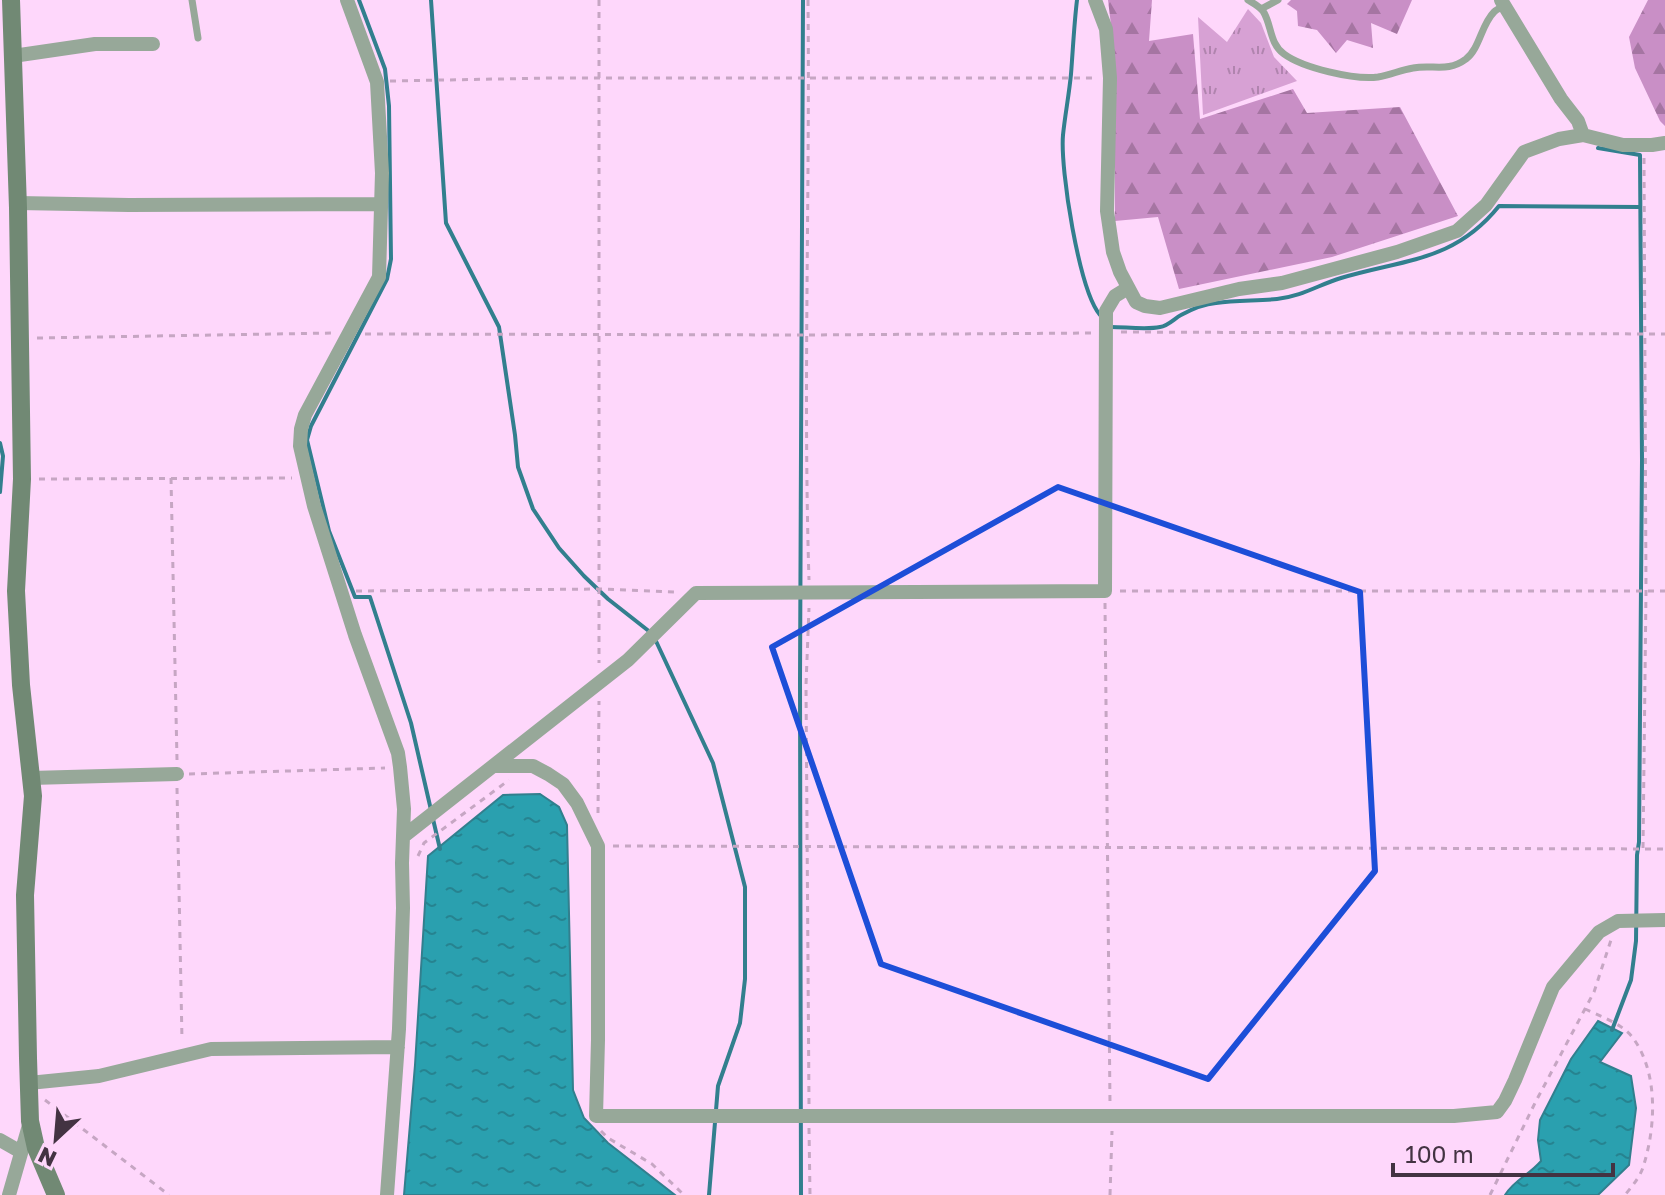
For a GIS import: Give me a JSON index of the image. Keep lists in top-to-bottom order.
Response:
{
  "scale_bar": "100 m",
  "north": "bottom left"
}
